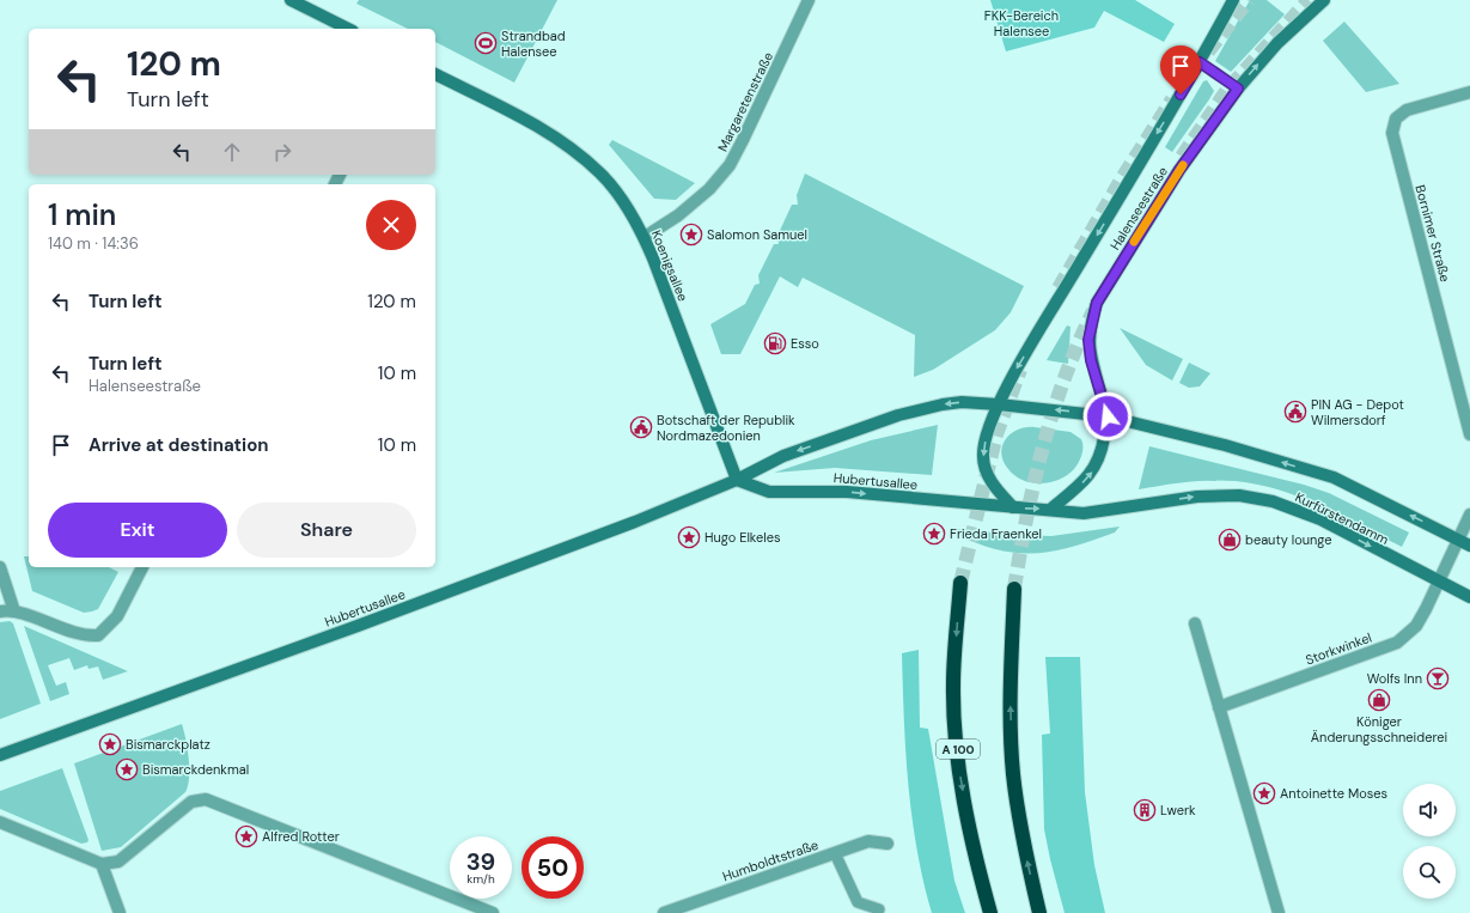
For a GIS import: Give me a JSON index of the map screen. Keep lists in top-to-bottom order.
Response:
{
  "streets": {
    "highway": ["A 100"],
    "main road": [
      "Halenseestraße",
      "Koenigsallee",
      "Hubertusallee",
      "Kurfürstendamm"
    ],
    "street": [
      "Margaretenstraße",
      "Bornimer Straße",
      "Storkwinkel",
      "Humboldtstraße"
    ]
  },
  "crossings": [
    ["Margaretenstraße", "Koenigsallee"],
    ["Halenseestraße", "Hubertusallee"],
    ["Halenseestraße", "Kurfürstendamm"],
    ["Koenigsallee", "Hubertusallee"],
    ["Hubertusallee", "Kurfürstendamm"],
    ["Kurfürstendamm", "Storkwinkel"]
  ],
  "parks": ["FKK-Bereich Halensee"],
  "places": {
    "sports": ["Strandbad Halensee"],
    "place": [
      "Salomon Samuel",
      "Frieda Fraenkel",
      "Hugo Elkeles",
      "Bismarckplatz",
      "Bismarckdenkmal",
      "Antoinette Moses",
      "Alfred Rotter"
    ],
    "fuel station": ["Esso"],
    "public building": ["PIN AG - Depot Wilmersdorf", "Botschaft der Republik Nordmazedonien"],
    "shop": ["beauty lounge", "Königer Änderungsschneiderei"],
    "bar": ["Wolfs Inn"],
    "building": ["Lwerk"]
  },
  "page": {
    "turn": ["120 m", "Turn left"],
    "heading": ["1 min", "140 m · 14:36"],
    "list": [
      {
        "name": "Turn left",
        "value": "120 m"
      },
      {
        "name": "Turn left",
        "note": "Halenseestraße",
        "value": "10 m"
      },
      {
        "name": "Arrive at destination",
        "value": "10 m"
      }
    ],
    "buttons": ["Exit", "Share"],
    "speed": "39 km/h",
    "limit": "50"
  }
}
